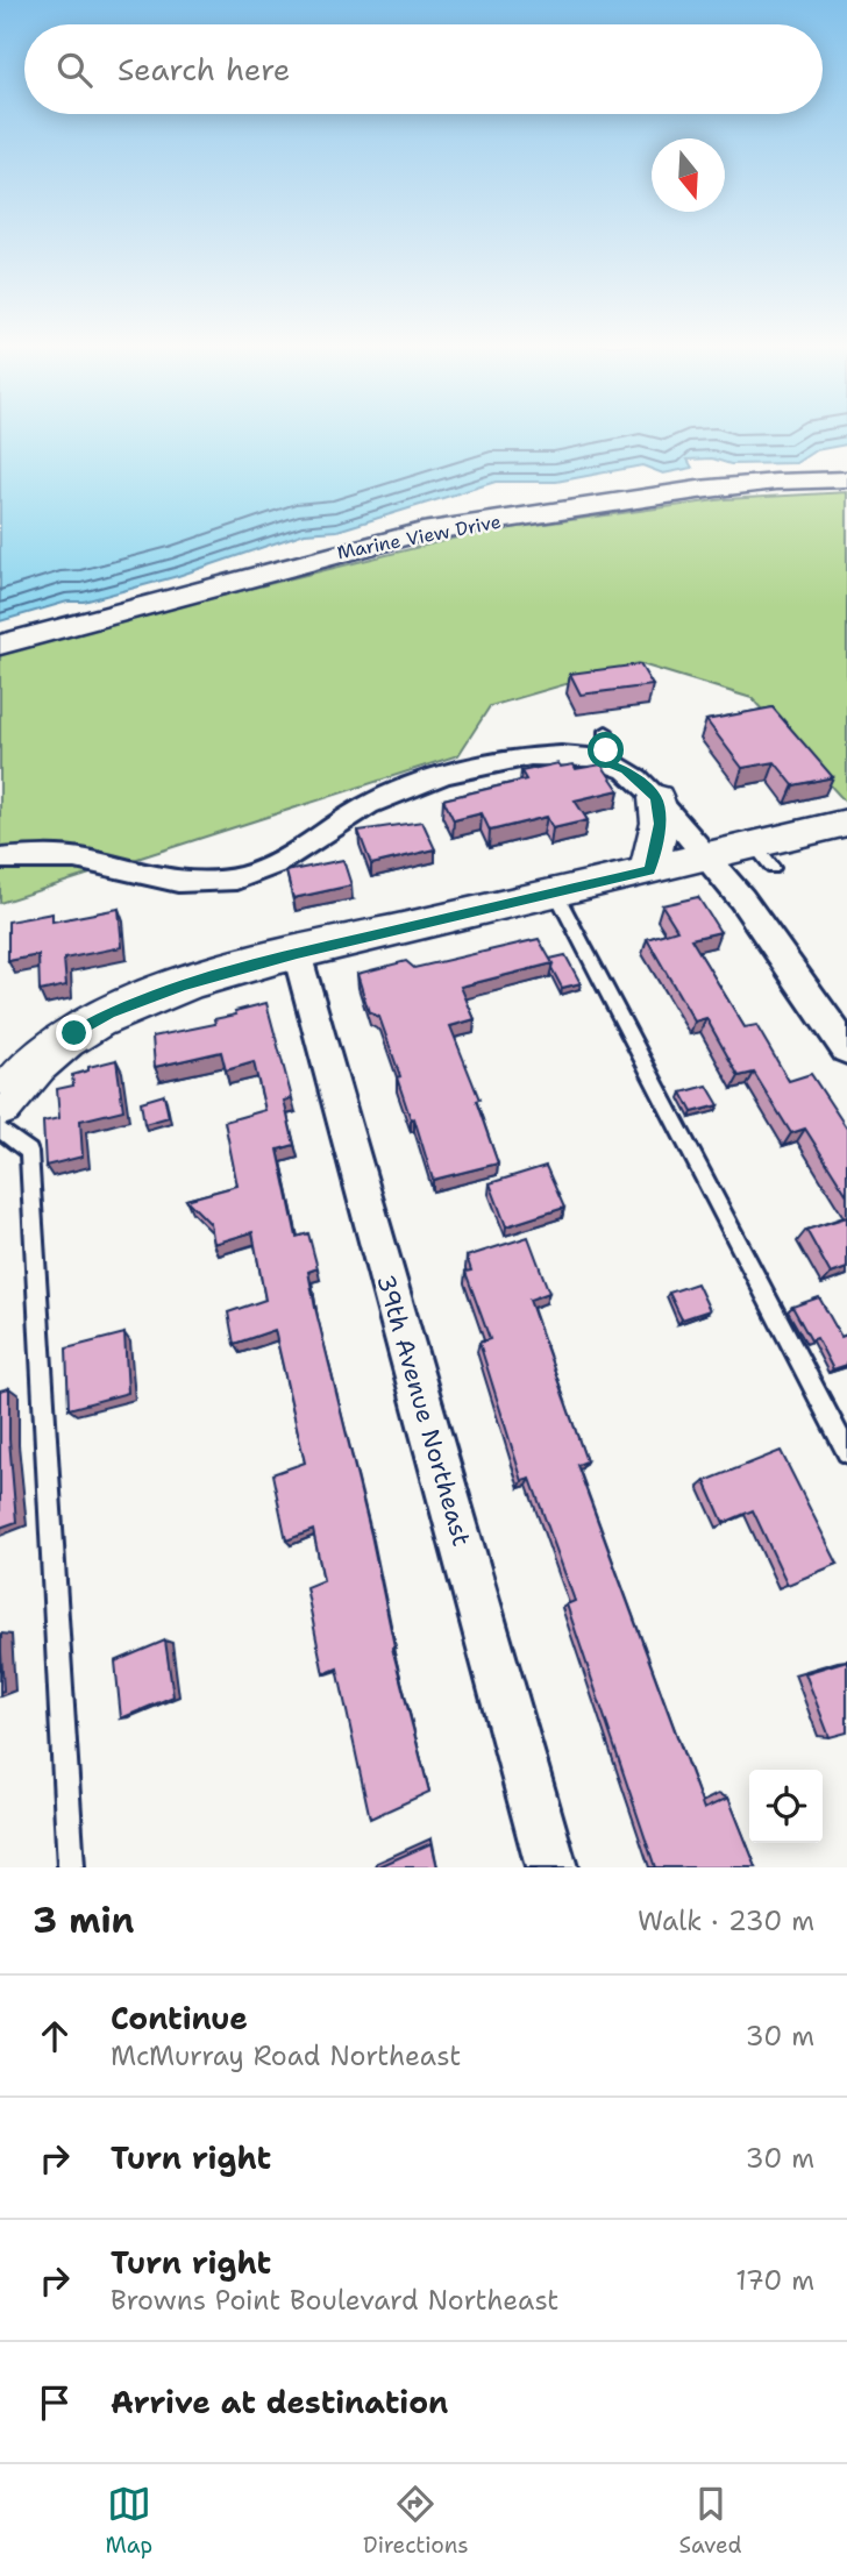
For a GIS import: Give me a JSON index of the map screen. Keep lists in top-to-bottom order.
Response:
{
  "streets": {
    "main road": ["Marine View Drive"],
    "street": ["39th Avenue Northeast"]
  },
  "north": "bottom",
  "page": {
    "search": "Search here",
    "heading": ["3 min", "Walk · 230 m"],
    "list": [
      ["Continue", "McMurray Road Northeast", "30 m"],
      ["Turn right", "30 m"],
      ["Turn right", "Browns Point Boulevard Northeast", "170 m"],
      "Arrive at destination"
    ],
    "nav": ["Map", "Directions", "Saved"]
  }
}
